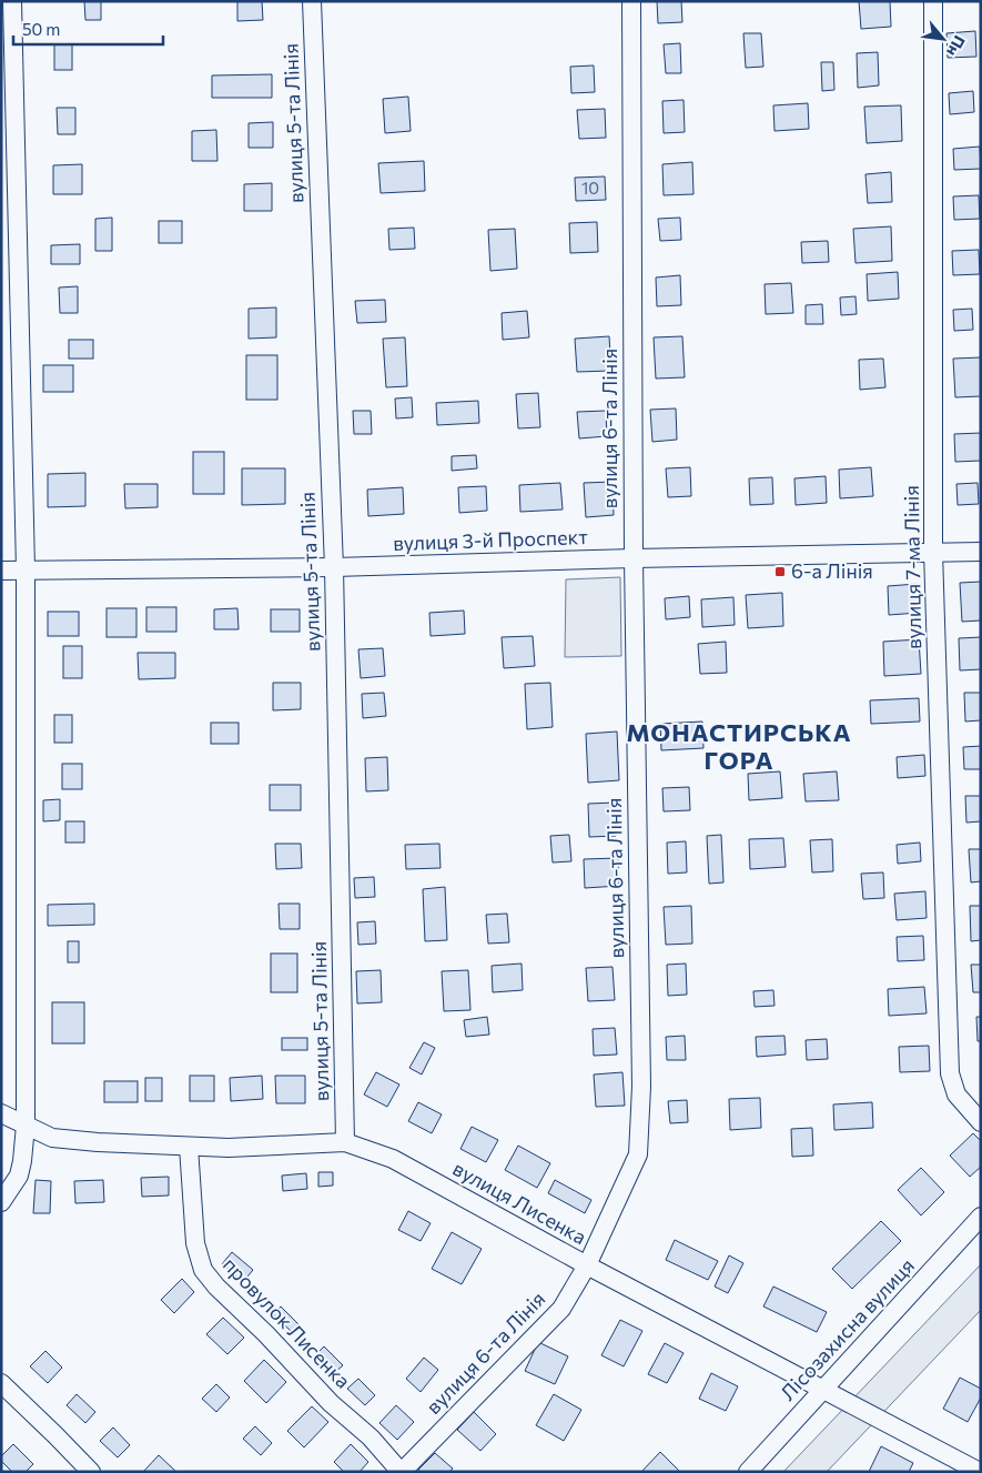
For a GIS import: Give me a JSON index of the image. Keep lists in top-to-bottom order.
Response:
{
  "streets": {
    "street": [
      "вулиця 5-та Лінія",
      "вулиця 6-та Лінія",
      "вулиця 3-й Проспект",
      "вулиця 7-ма Лінія",
      "вулиця Лисенка",
      "провулок Лисенка",
      "Лісозахисна вулиця"
    ]
  },
  "crossings": [
    ["вулиця 5-та Лінія", "вулиця 3-й Проспект"],
    ["вулиця 5-та Лінія", "вулиця Лисенка"],
    ["вулиця 6-та Лінія", "вулиця 3-й Проспект"],
    ["вулиця 6-та Лінія", "вулиця Лисенка"],
    ["вулиця 6-та Лінія", "провулок Лисенка"],
    ["вулиця 3-й Проспект", "вулиця 7-ма Лінія"],
    ["вулиця Лисенка", "провулок Лисенка"],
    ["вулиця Лисенка", "Лісозахисна вулиця"]
  ],
  "districts": ["МОНАСТИРСЬКА ГОРА"],
  "places": {
    "transit": ["6-а Лінія"]
  },
  "house_numbers": ["10"],
  "scale_bar": "50 m",
  "north": "bottom right"
}
